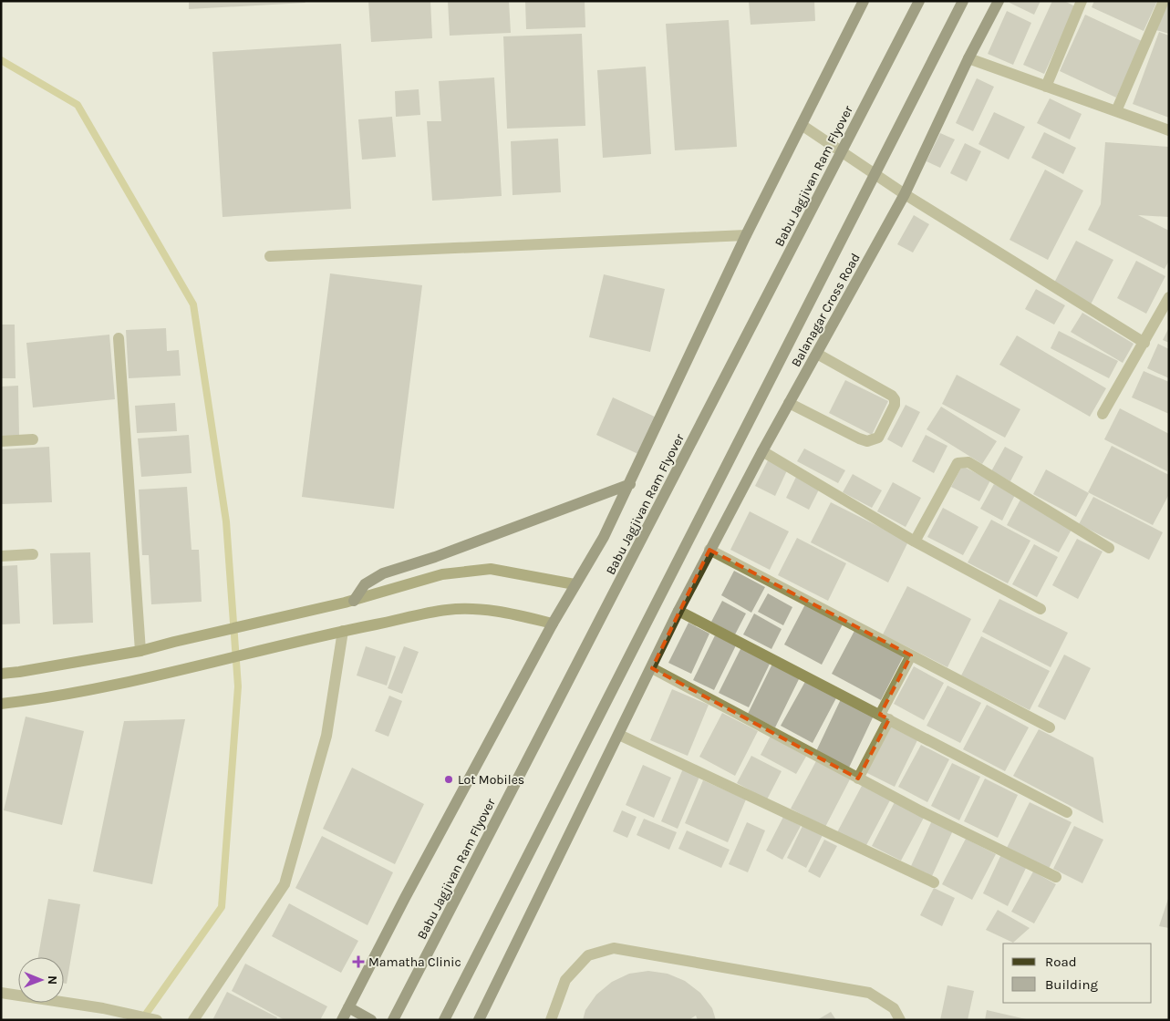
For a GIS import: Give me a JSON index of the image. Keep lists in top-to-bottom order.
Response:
{
  "streets": {
    "main road": ["Babu Jagjivan Ram Flyover", "Balanagar Cross Road"]
  },
  "places": {
    "other": ["Lot Mobiles"],
    "health": ["Mamatha Clinic"]
  },
  "legend": ["Road", "Building"],
  "north": "right"
}
